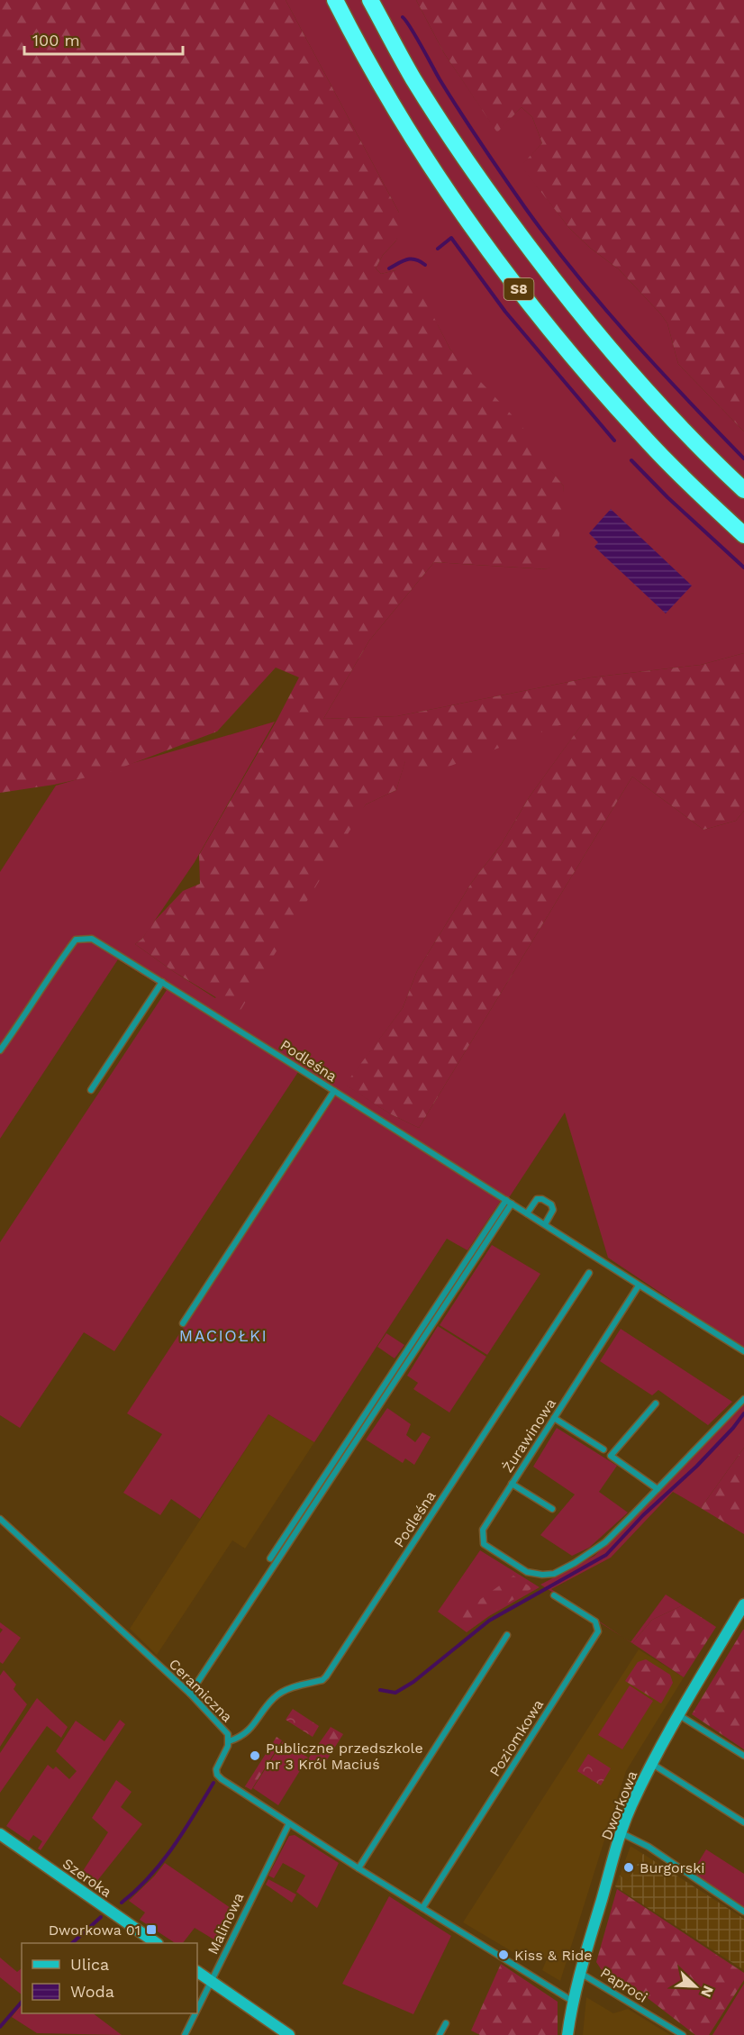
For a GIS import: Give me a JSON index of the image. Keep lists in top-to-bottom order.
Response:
{
  "streets": {
    "highway": ["S8"],
    "street": [
      "Podleśna",
      "Żurawinowa",
      "Ceramiczna",
      "Poziomkowa",
      "Dworkowa",
      "Szeroka",
      "Malinowa",
      "Paproci"
    ]
  },
  "crossings": [
    ["Podleśna", "Żurawinowa"],
    ["Podleśna", "Ceramiczna"],
    ["Ceramiczna", "Poziomkowa"],
    ["Ceramiczna", "Dworkowa"],
    ["Ceramiczna", "Malinowa"],
    ["Dworkowa", "Paproci"]
  ],
  "districts": ["MACIOŁKI"],
  "places": {
    "other": ["Publiczne przedszkole nr 3 Król Maciuś", "Burgorski", "Kiss & Ride"],
    "transit": ["Dworkowa 01"]
  },
  "legend": ["Ulica", "Woda"],
  "scale_bar": "100 m",
  "north": "bottom right"
}
